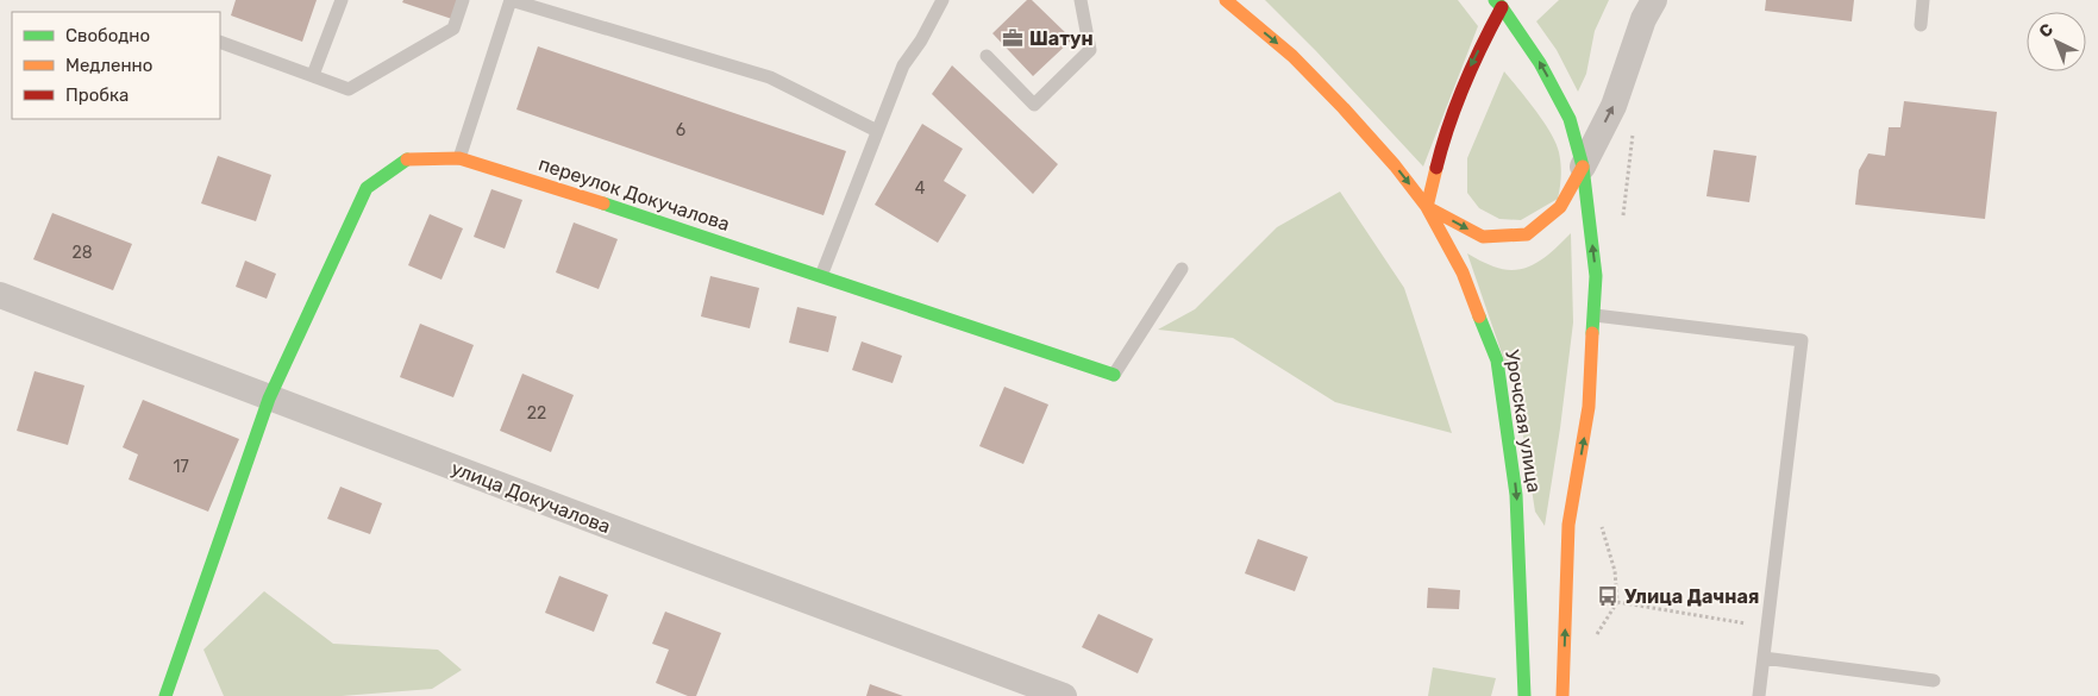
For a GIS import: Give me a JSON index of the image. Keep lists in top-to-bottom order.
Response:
{
  "streets": {
    "main road": ["переулок Докучалова", "Урочская улица"],
    "street": ["улица Докучалова"]
  },
  "crossings": [
    ["переулок Докучалова", "улица Докучалова"]
  ],
  "places": {
    "office": ["Шатун"],
    "bus stop": ["Улица Дачная"]
  },
  "house_numbers": [
    "6",
    "4",
    "28",
    "22",
    "17"
  ],
  "legend": ["Свободно", "Медленно", "Пробка"],
  "north": "top left"
}
